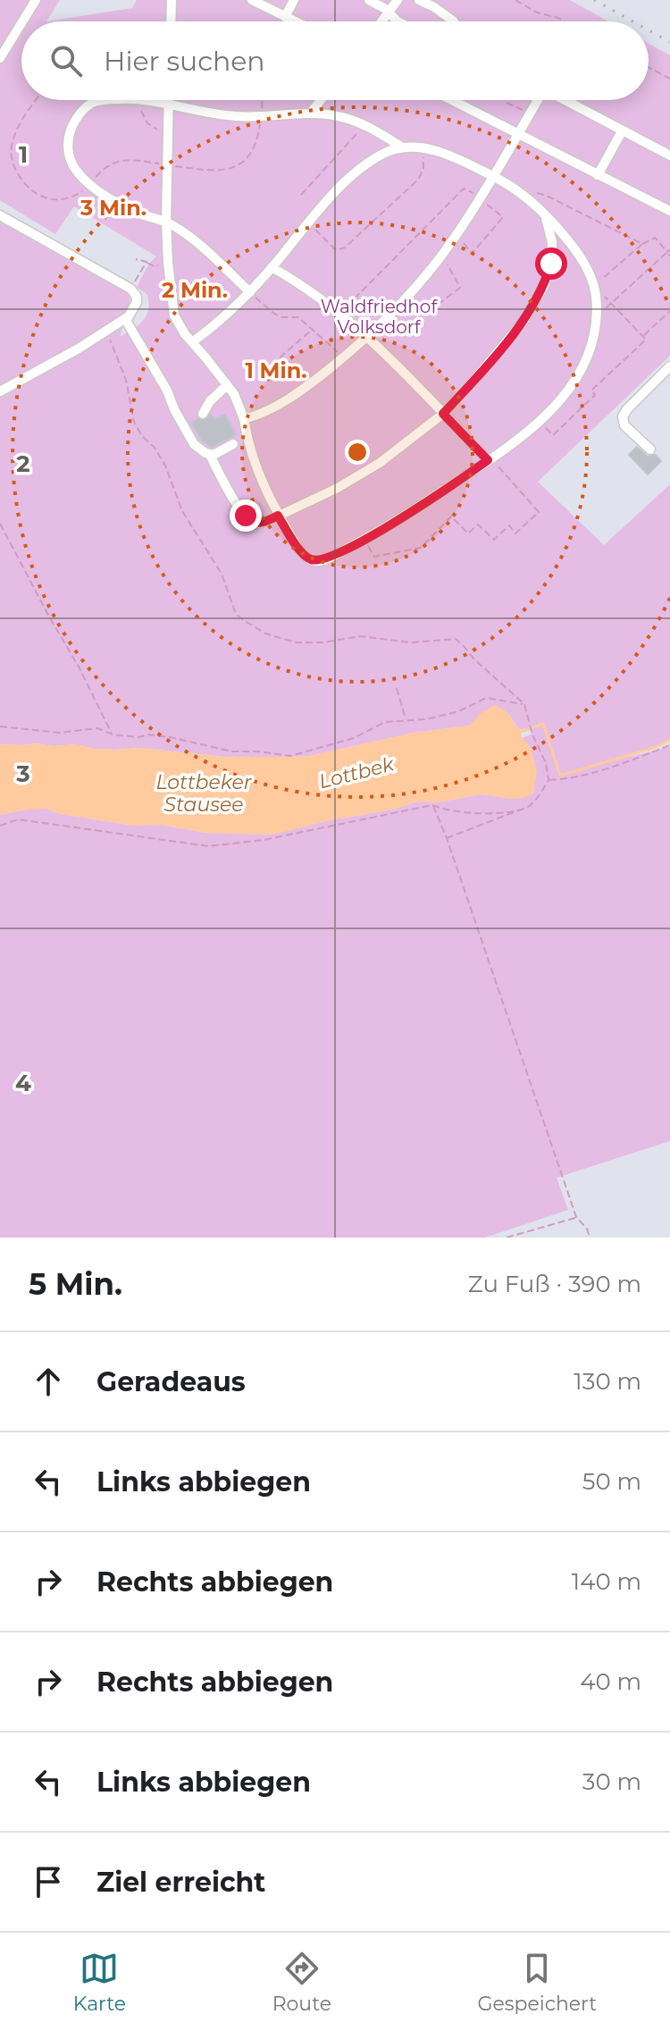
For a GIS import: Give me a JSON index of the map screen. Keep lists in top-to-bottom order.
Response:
{
  "water": ["Lottbek", "Lottbeker Stausee"],
  "parks": ["Waldfriedhof Volksdorf"],
  "page": {
    "search": "Hier suchen",
    "heading": ["5 Min.", "Zu Fuß · 390 m"],
    "list": [
      ["Geradeaus", "130 m"],
      ["Links abbiegen", "50 m"],
      ["Rechts abbiegen", "140 m"],
      ["Rechts abbiegen", "40 m"],
      ["Links abbiegen", "30 m"],
      "Ziel erreicht"
    ],
    "nav": ["Karte", "Route", "Gespeichert"]
  },
  "grid": {
    "rows": [
      "1",
      "2",
      "3",
      "4"
    ]
  },
  "rings": ["3 Min.", "2 Min.", "1 Min."]
}
